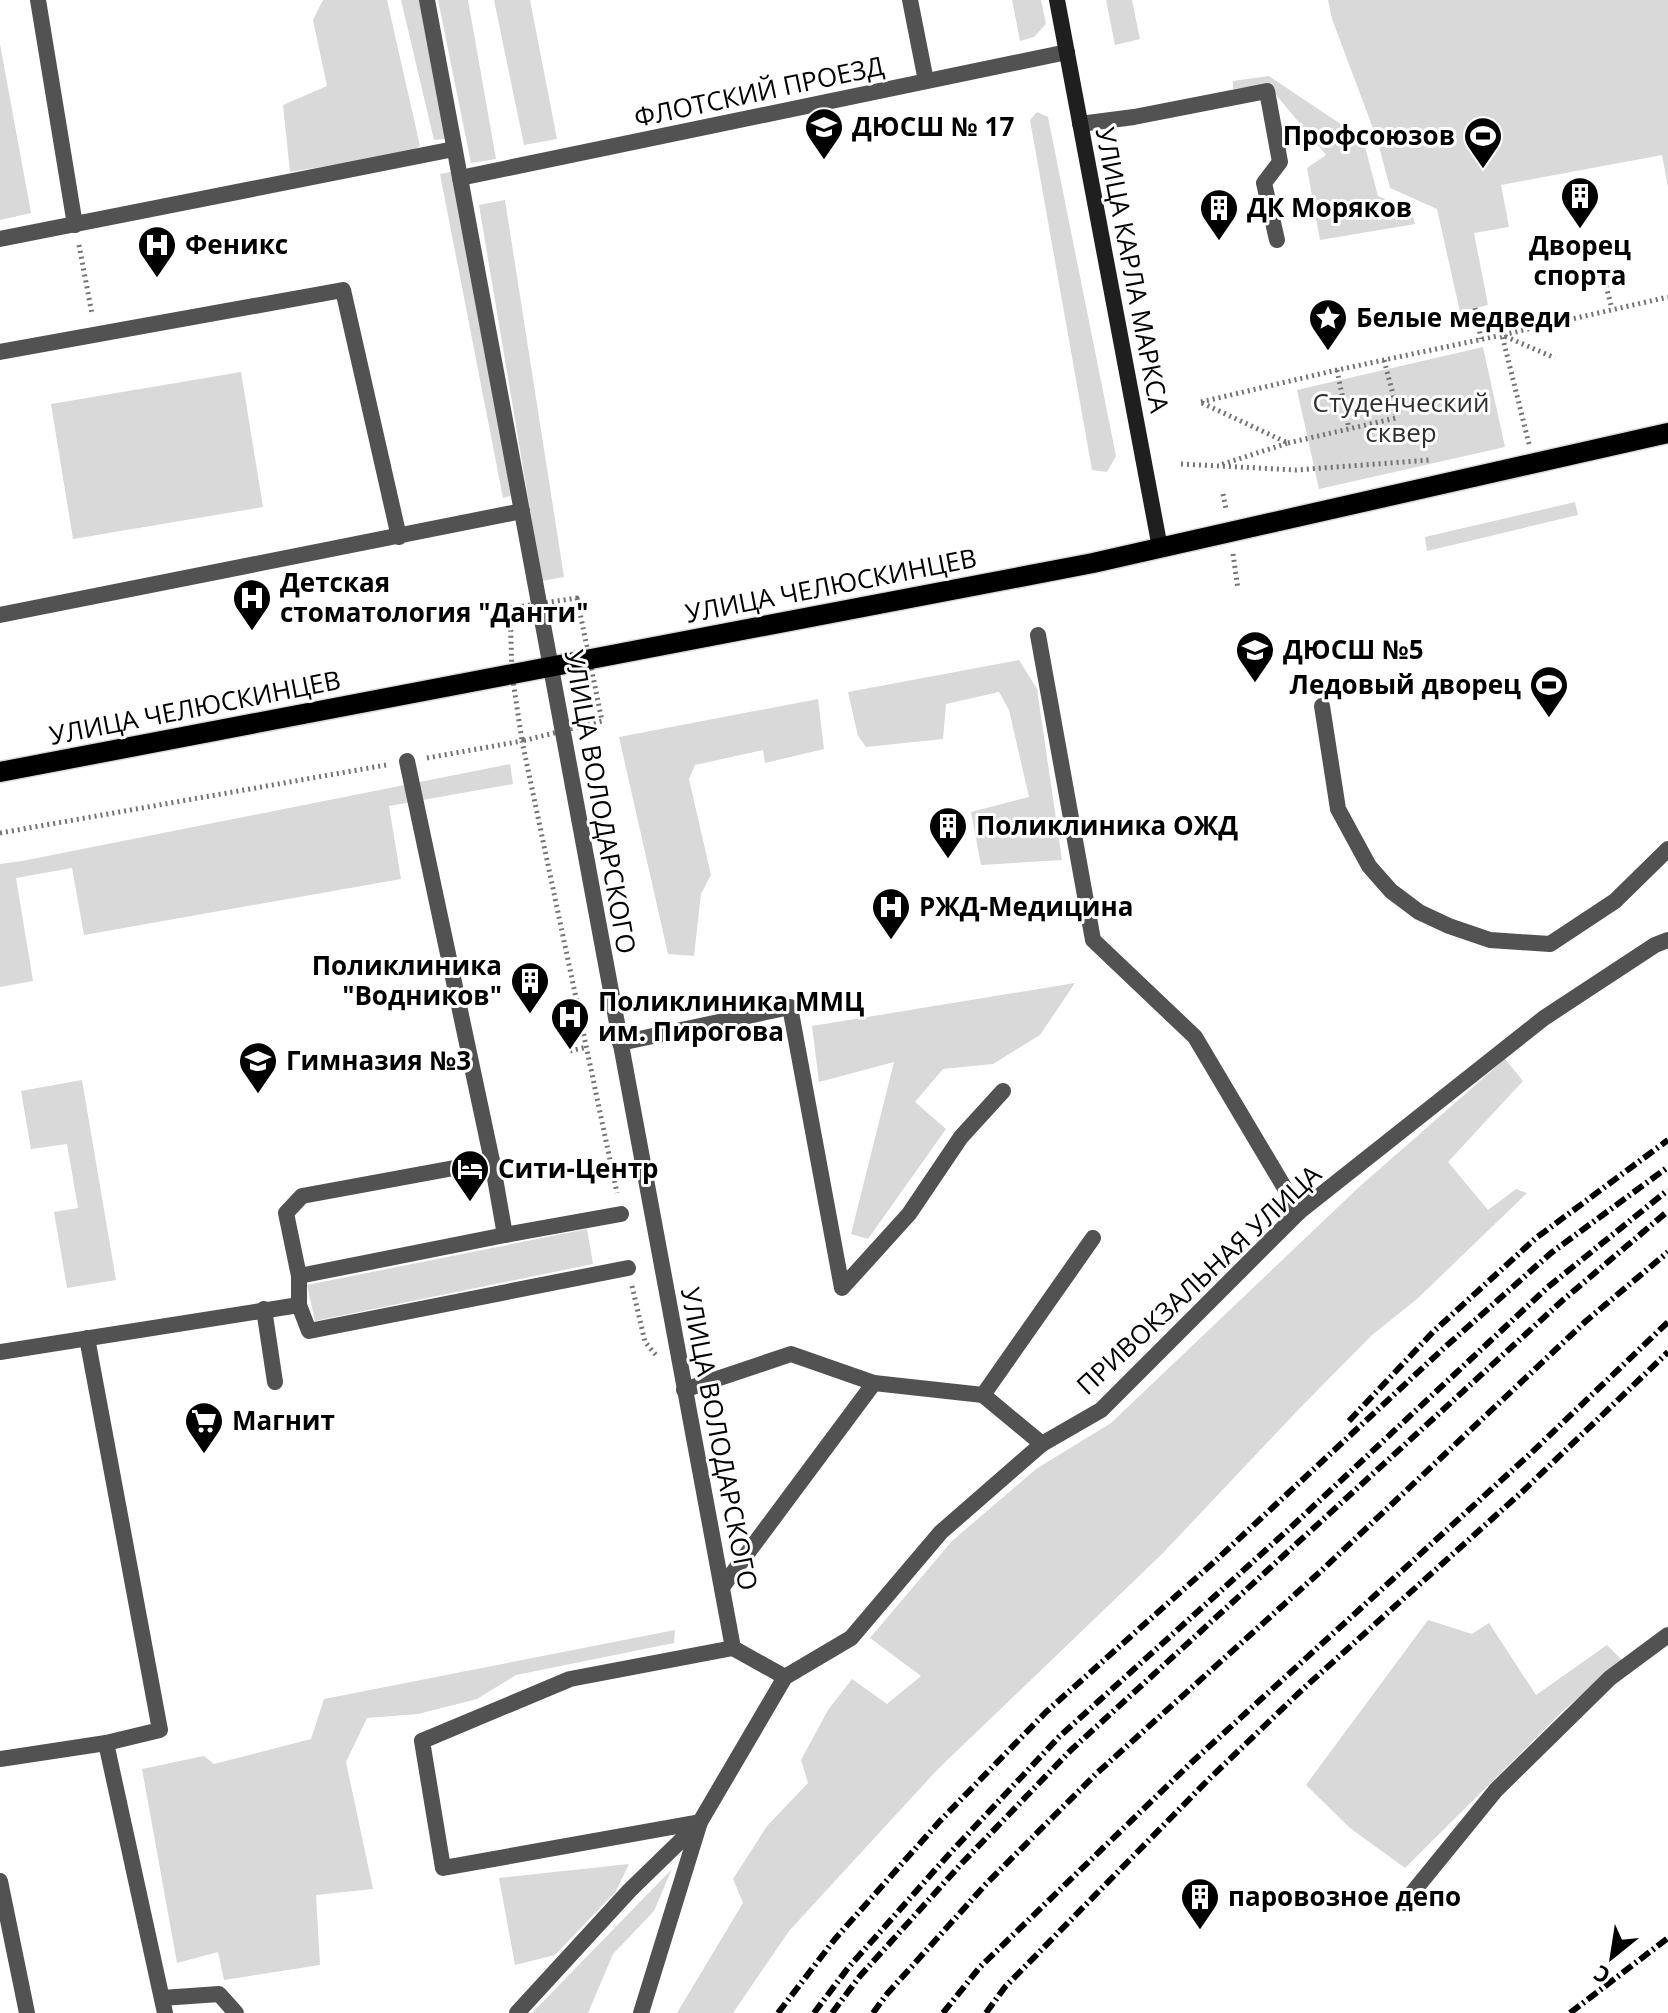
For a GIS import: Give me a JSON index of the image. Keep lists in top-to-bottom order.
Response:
{
  "streets": {
    "main road": ["УЛИЦА ЧЕЛЮСКИНЦЕВ"],
    "street": [
      "ФЛОТСКИЙ ПРОЕЗД",
      "УЛИЦА КАРЛА МАРКСА",
      "УЛИЦА ВОЛОДАРСКОГО",
      "ПРИВОКЗАЛЬНАЯ УЛИЦА"
    ]
  },
  "crossings": [
    ["ФЛОТСКИЙ ПРОЕЗД", "УЛИЦА КАРЛА МАРКСА"],
    ["ФЛОТСКИЙ ПРОЕЗД", "УЛИЦА ВОЛОДАРСКОГО"],
    ["УЛИЦА КАРЛА МАРКСА", "УЛИЦА ЧЕЛЮСКИНЦЕВ"],
    ["УЛИЦА ЧЕЛЮСКИНЦЕВ", "УЛИЦА ВОЛОДАРСКОГО"]
  ],
  "parks": ["Студенческий сквер"],
  "places": {
    "school or university": ["ДЮСШ № 17", "ДЮСШ №5", "Гимназия №3"],
    "sports": ["Профсоюзов", "Ледовый дворец"],
    "building": [
      "Дворец спорта",
      "ДК Моряков",
      "Поликлиника ОЖД",
      "Поликлиника \"Водников\"",
      "паровозное депо"
    ],
    "hospital": [
      "Феникс",
      "Детская стоматология \"Данти\"",
      "РЖД-Медицина",
      "Поликлиника ММЦ им. Пирогова"
    ],
    "place": ["Белые медведи"],
    "hotel": ["Сити-Центр"],
    "supermarket": ["Магнит"]
  },
  "north": "bottom left"
}
